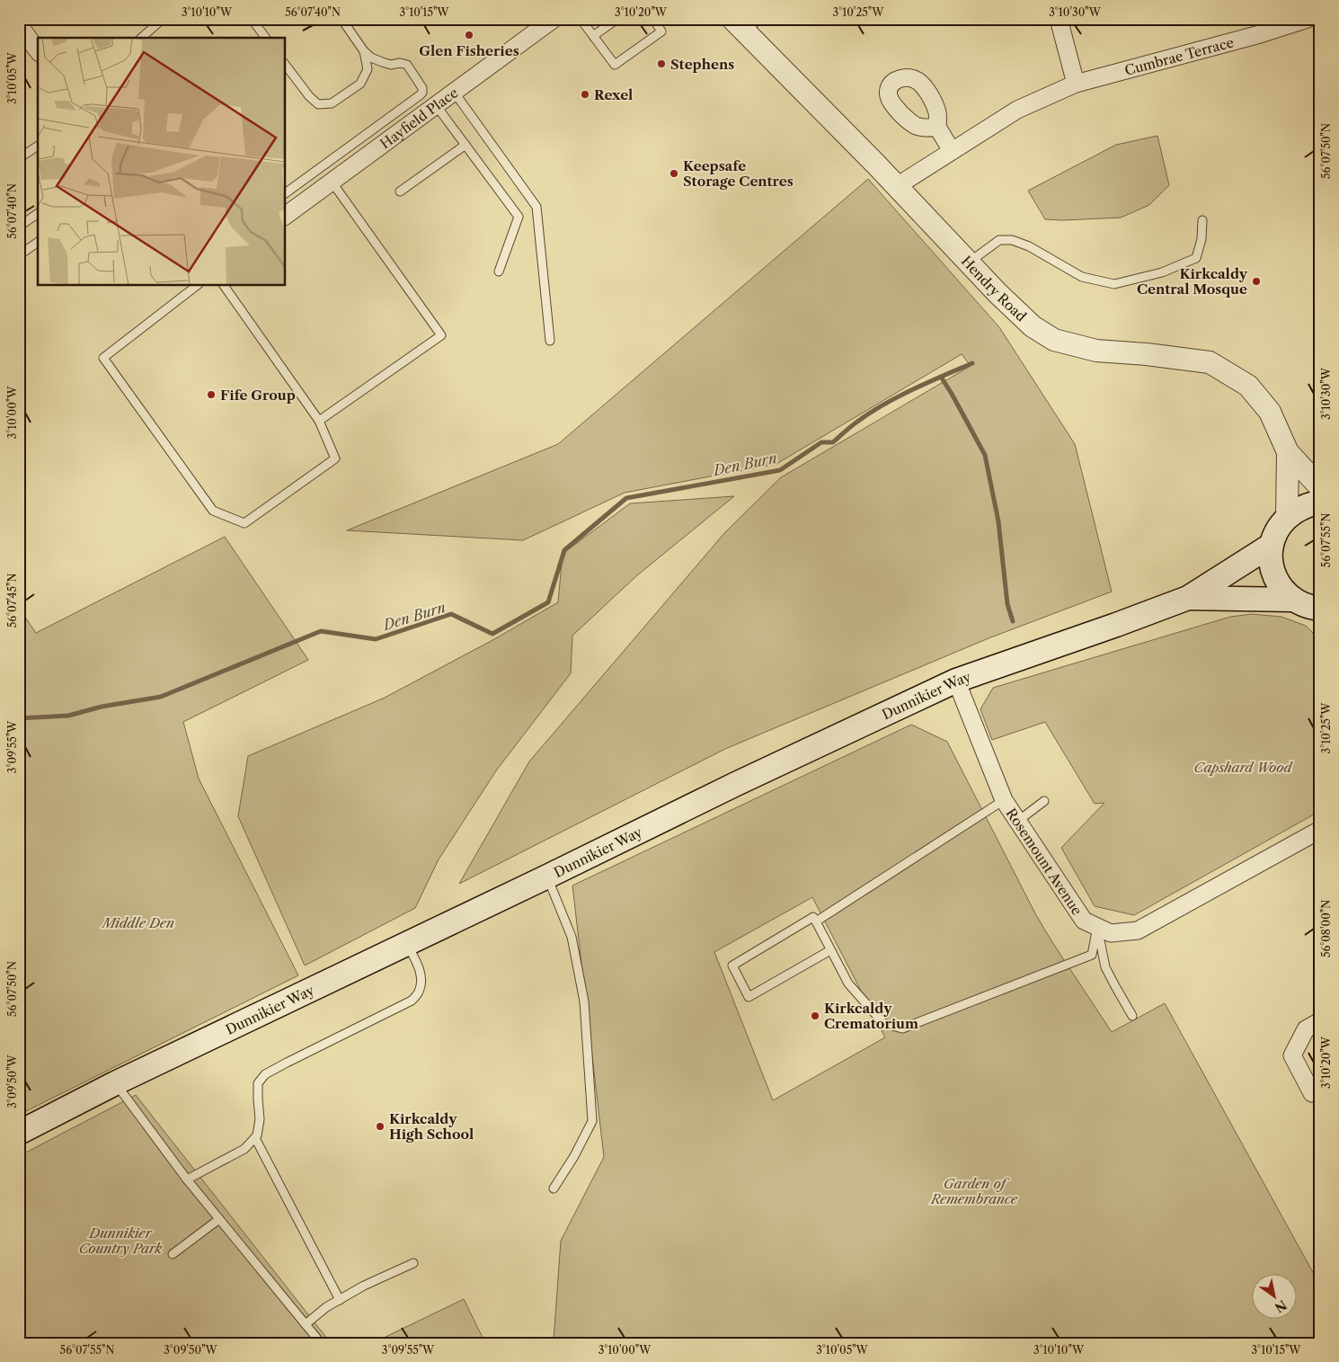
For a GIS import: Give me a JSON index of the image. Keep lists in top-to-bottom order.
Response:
{
  "streets": {
    "main road": ["Dunnikier Way"],
    "street": [
      "Cumbrae Terrace",
      "Hayfield Place",
      "Hendry Road",
      "Rosemount Avenue"
    ]
  },
  "crossings": [
    ["Cumbrae Terrace", "Hendry Road"],
    ["Dunnikier Way", "Rosemount Avenue"]
  ],
  "water": ["Den Burn"],
  "parks": [
    "Capshard Wood",
    "Middle Den",
    "Garden of Remembrance",
    "Dunnikier Country Park"
  ],
  "places": [
    "Glen Fisheries",
    "Stephens",
    "Rexel",
    "Keepsafe Storage Centres",
    "Kirkcaldy Central Mosque",
    "Fife Group",
    "Kirkcaldy Crematorium",
    "Kirkcaldy High School"
  ],
  "north": "bottom right",
  "coordinates": [
    "3°10'10\"W",
    "56°07'40\"N",
    "3°10'15\"W",
    "3°10'20\"W",
    "3°10'25\"W",
    "3°10'30\"W",
    "3°10'05\"W",
    "56°07'50\"N",
    "3°10'00\"W",
    "56°07'55\"N",
    "56°07'45\"N",
    "3°09'55\"W",
    "56°08'00\"N",
    "3°09'50\"W"
  ]
}
